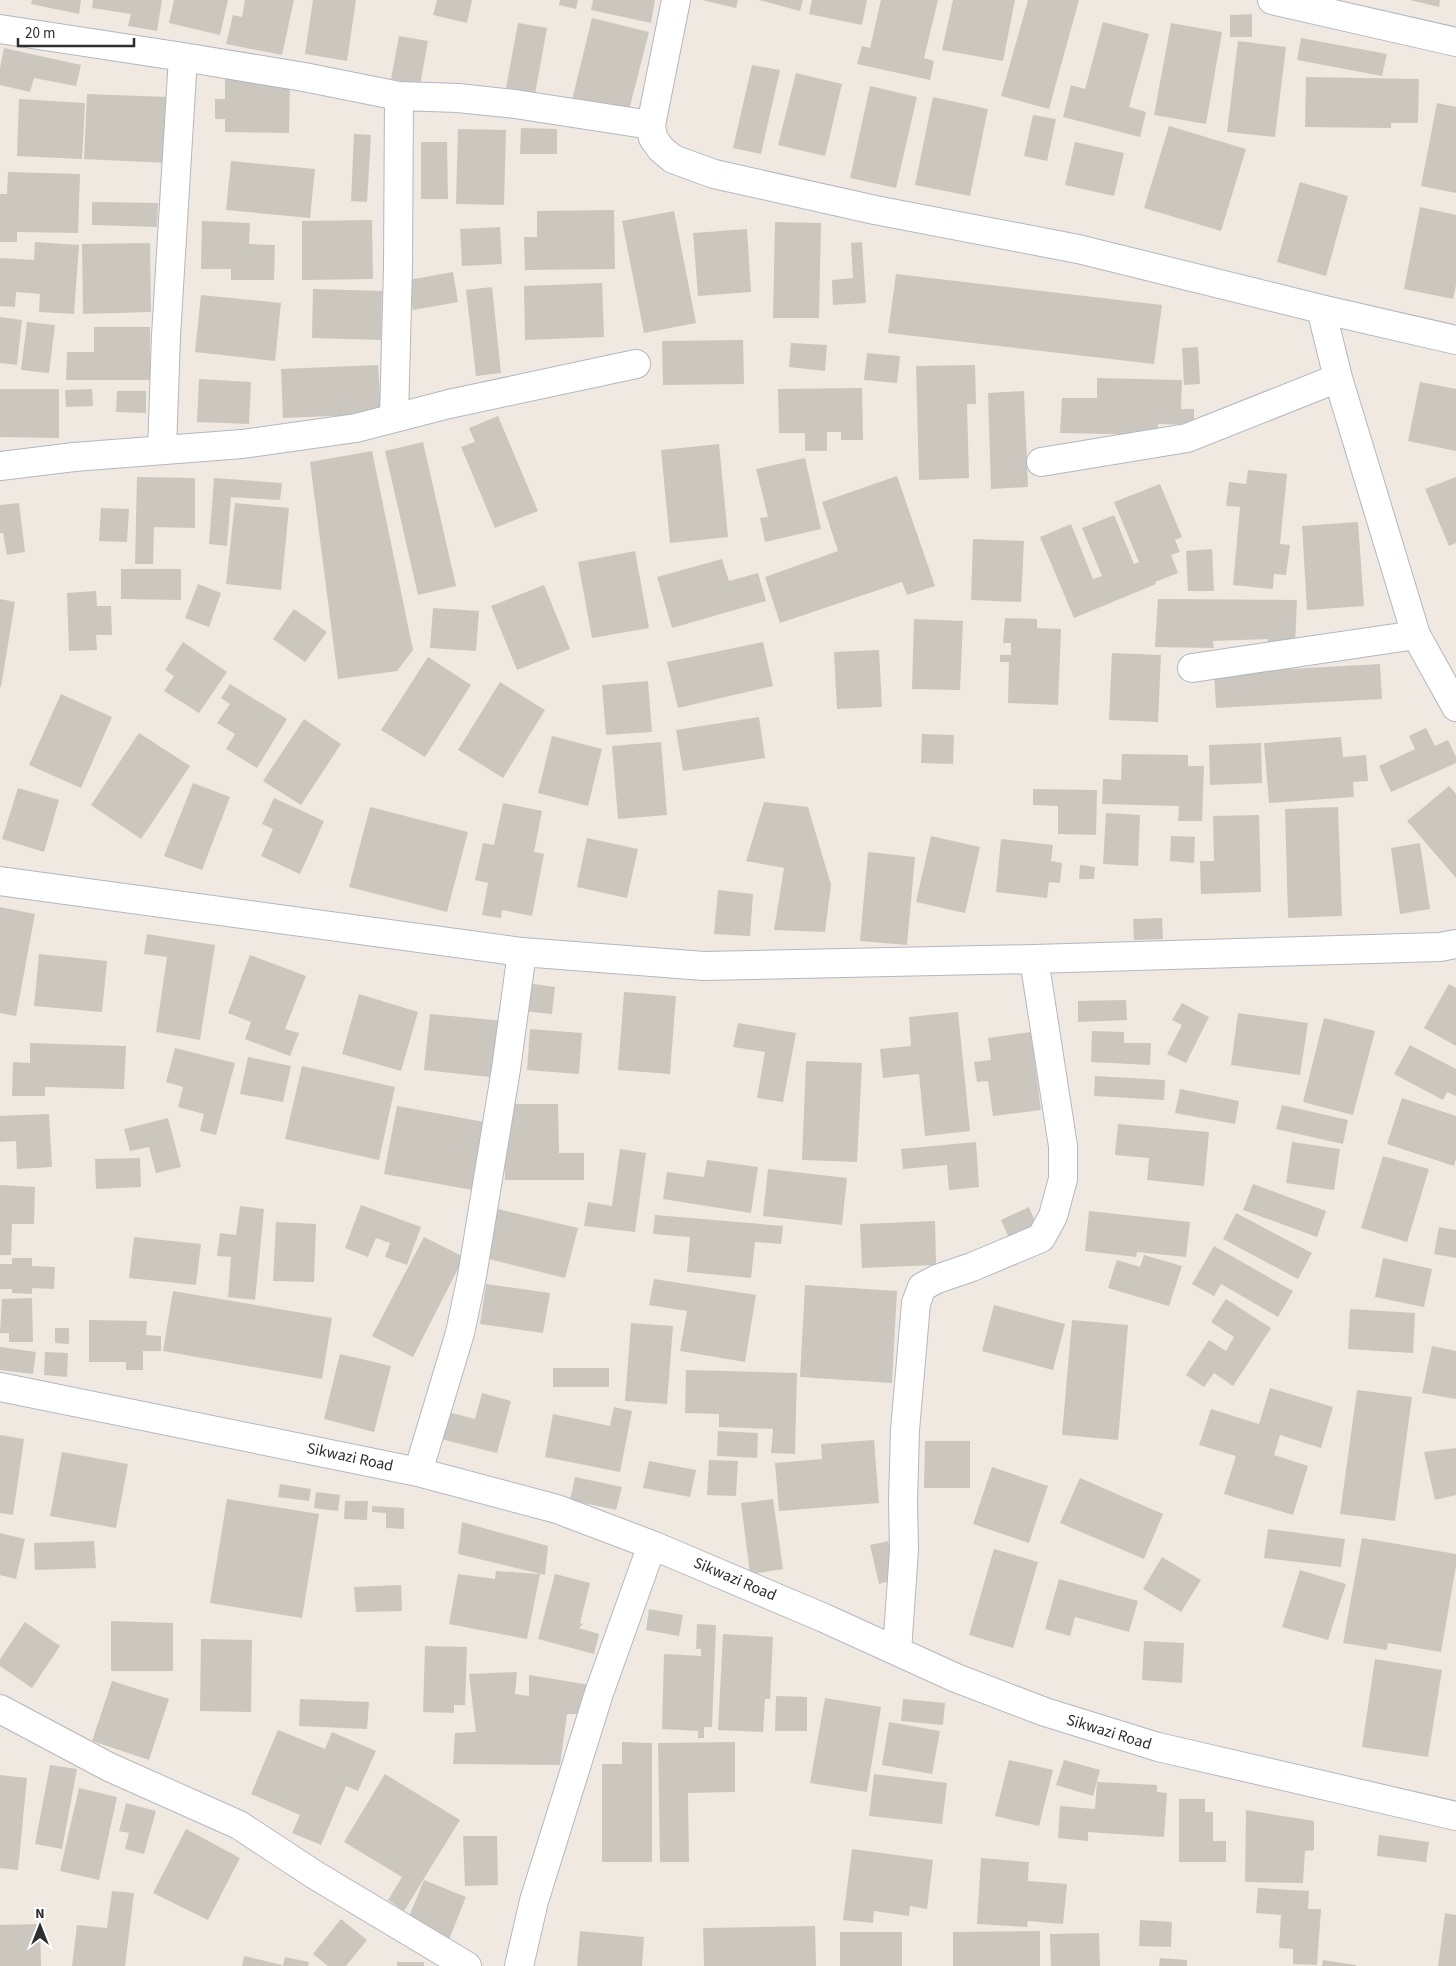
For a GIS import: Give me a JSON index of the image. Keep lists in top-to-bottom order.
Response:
{
  "streets": {
    "street": ["Sikwazi Road"]
  },
  "scale_bar": "20 m",
  "north": "top"
}
